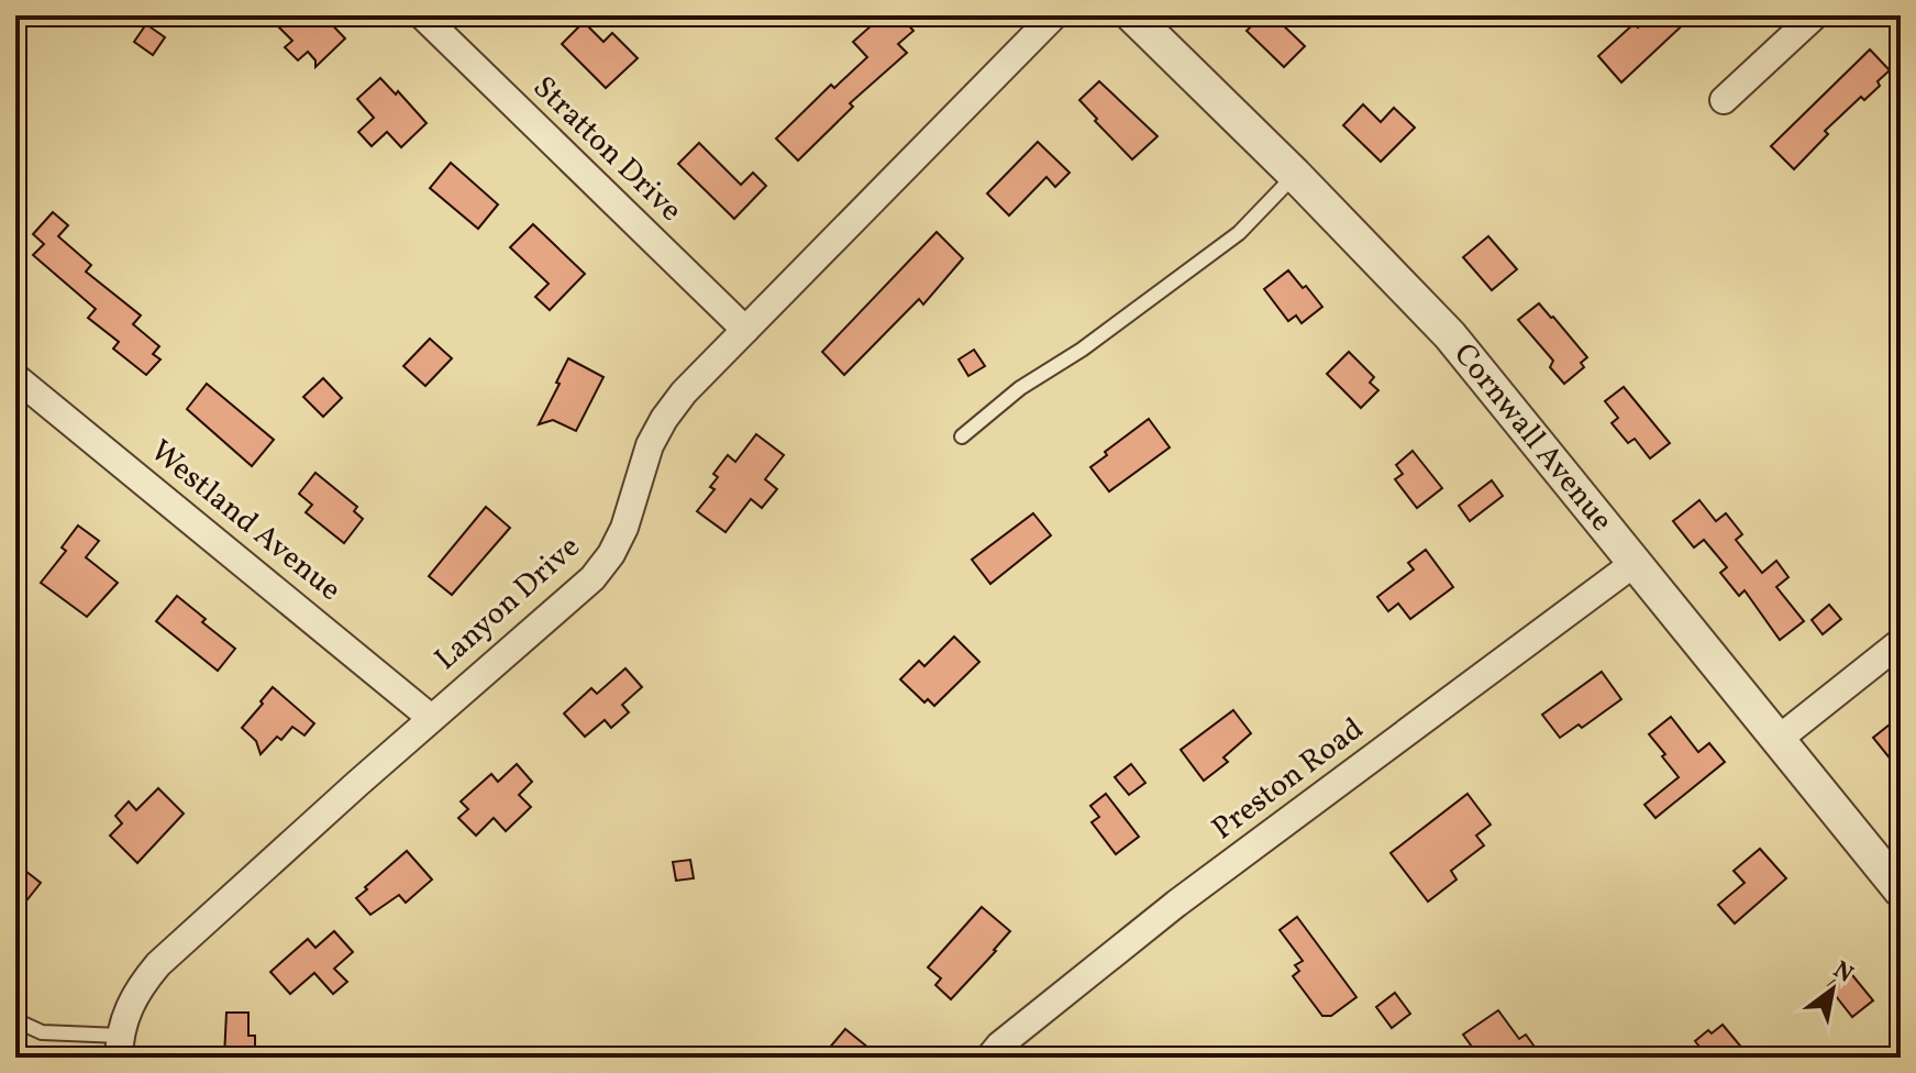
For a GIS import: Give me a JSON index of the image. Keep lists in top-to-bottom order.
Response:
{
  "streets": {
    "street": [
      "Stratton Drive",
      "Cornwall Avenue",
      "Westland Avenue",
      "Lanyon Drive",
      "Preston Road"
    ]
  },
  "crossings": [
    ["Stratton Drive", "Lanyon Drive"],
    ["Cornwall Avenue", "Preston Road"],
    ["Westland Avenue", "Lanyon Drive"]
  ],
  "north": "top right"
}
